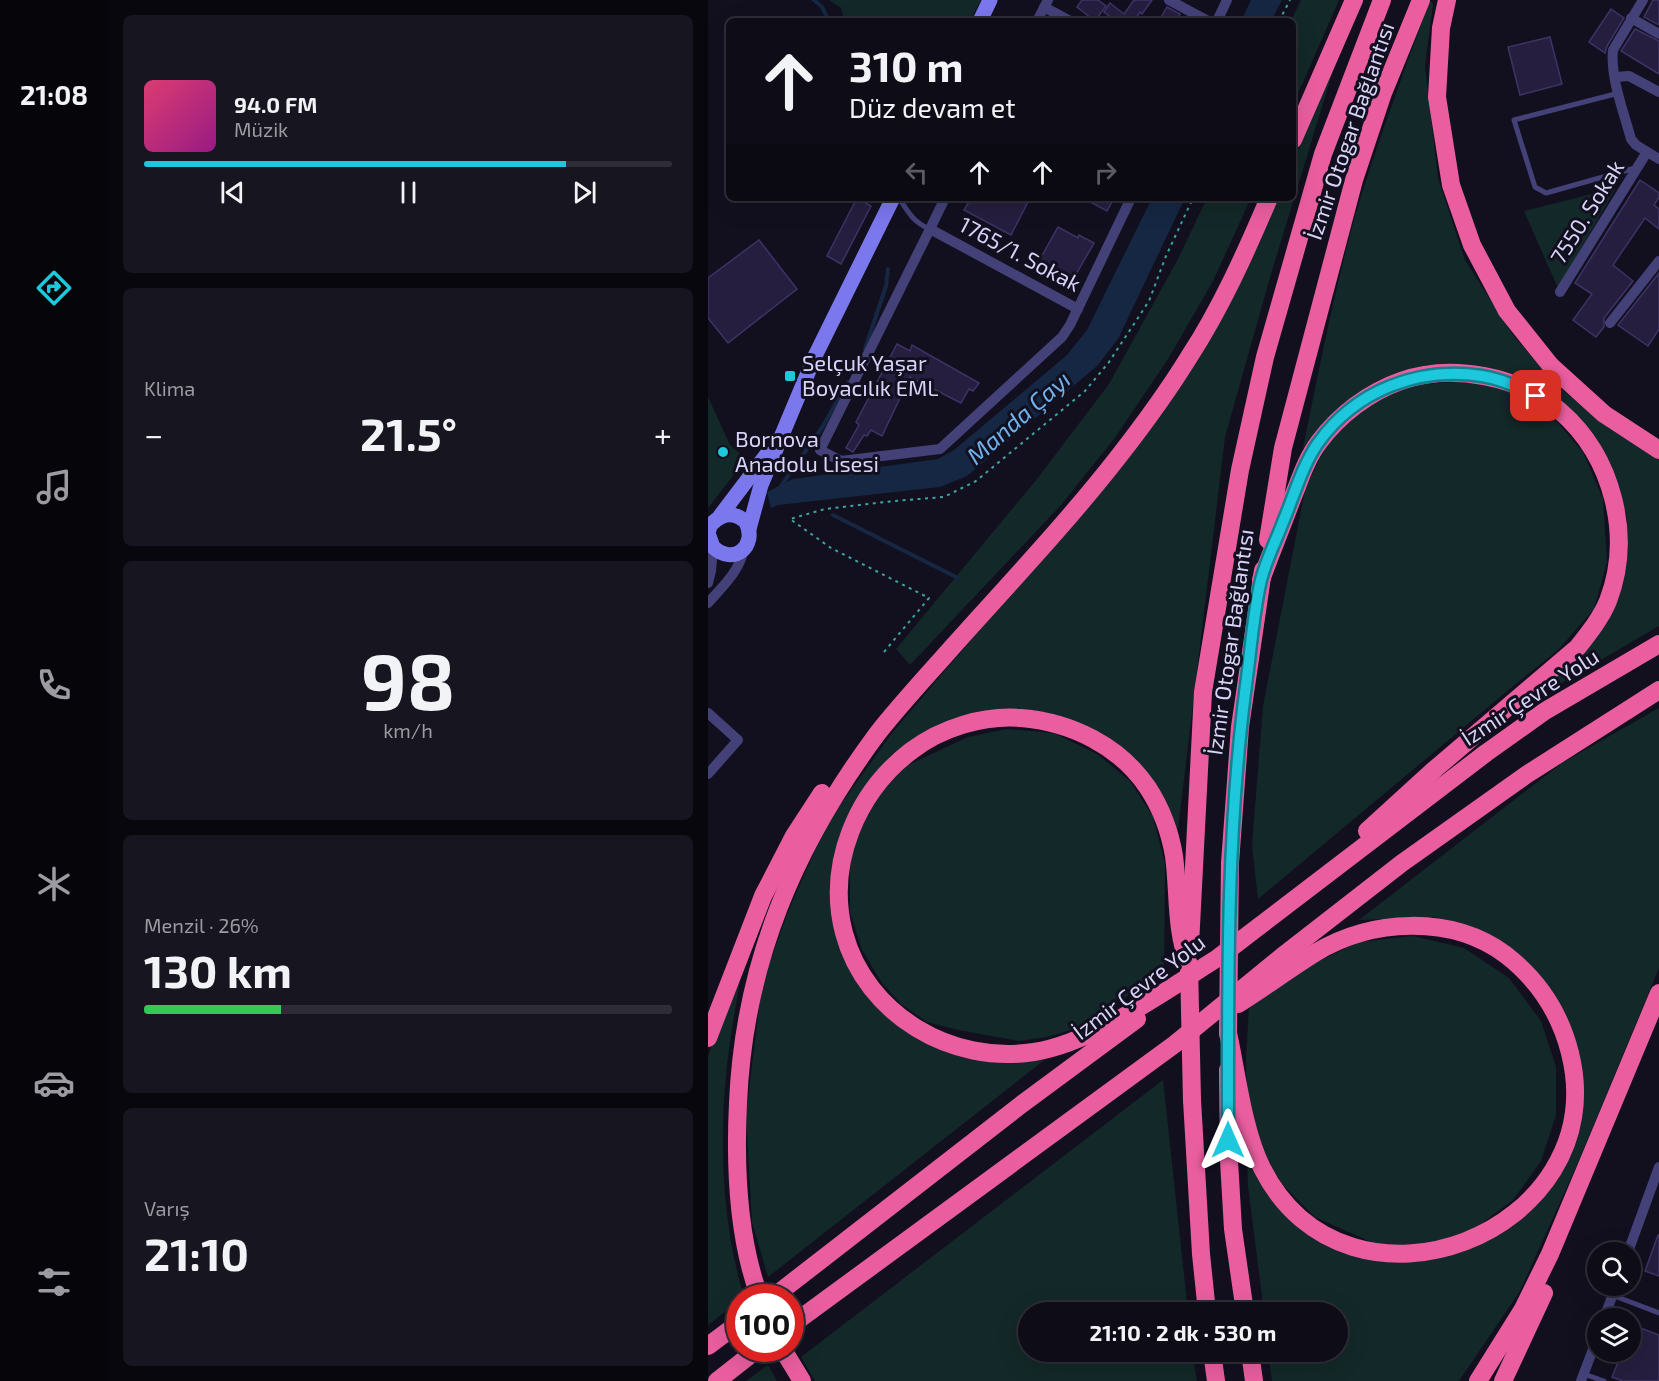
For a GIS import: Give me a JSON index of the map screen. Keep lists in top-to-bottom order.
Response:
{
  "streets": {
    "highway": ["İzmir Otogar Bağlantısı", "İzmir Çevre Yolu"],
    "street": ["7550. Sokak", "1765/1. Sokak"]
  },
  "water": ["Manda Çayı"],
  "places": {
    "transit": ["Selçuk Yaşar Boyacılık EML"],
    "other": ["Bornova Anadolu Lisesi"]
  },
  "page": {
    "tabs": "21:08",
    "turn": ["310 m", "Düz devam et"],
    "song": ["94.0 FM", "Müzik"],
    "tile": [
      "Klima",
      ["98", "km/h"],
      ["Menzil · 26%", "130 km"],
      ["Varış", "21:10"]
    ],
    "heat": ["−", "21.5°", "+"],
    "limit": "100",
    "trip": "21:10 · 2 dk · 530 m"
  }
}
